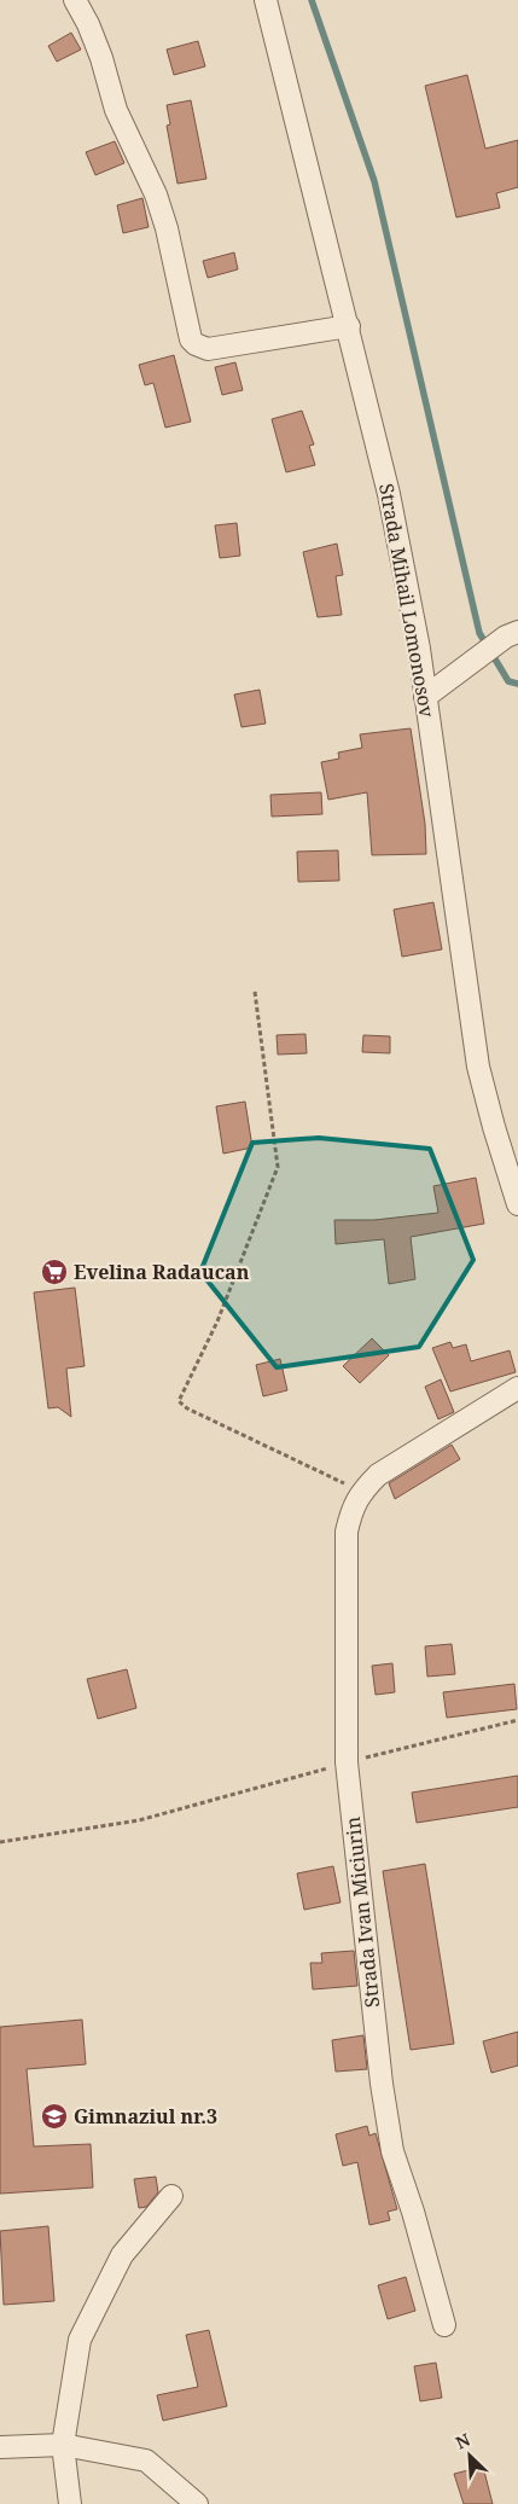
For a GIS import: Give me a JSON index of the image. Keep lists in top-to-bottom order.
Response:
{
  "streets": {
    "street": ["Strada Mihail Lomonosov", "Strada Ivan Miciurin"]
  },
  "places": {
    "supermarket": ["Evelina Radaucan"],
    "school or university": ["Gimnaziul nr.3"]
  },
  "north": "top left"
}
